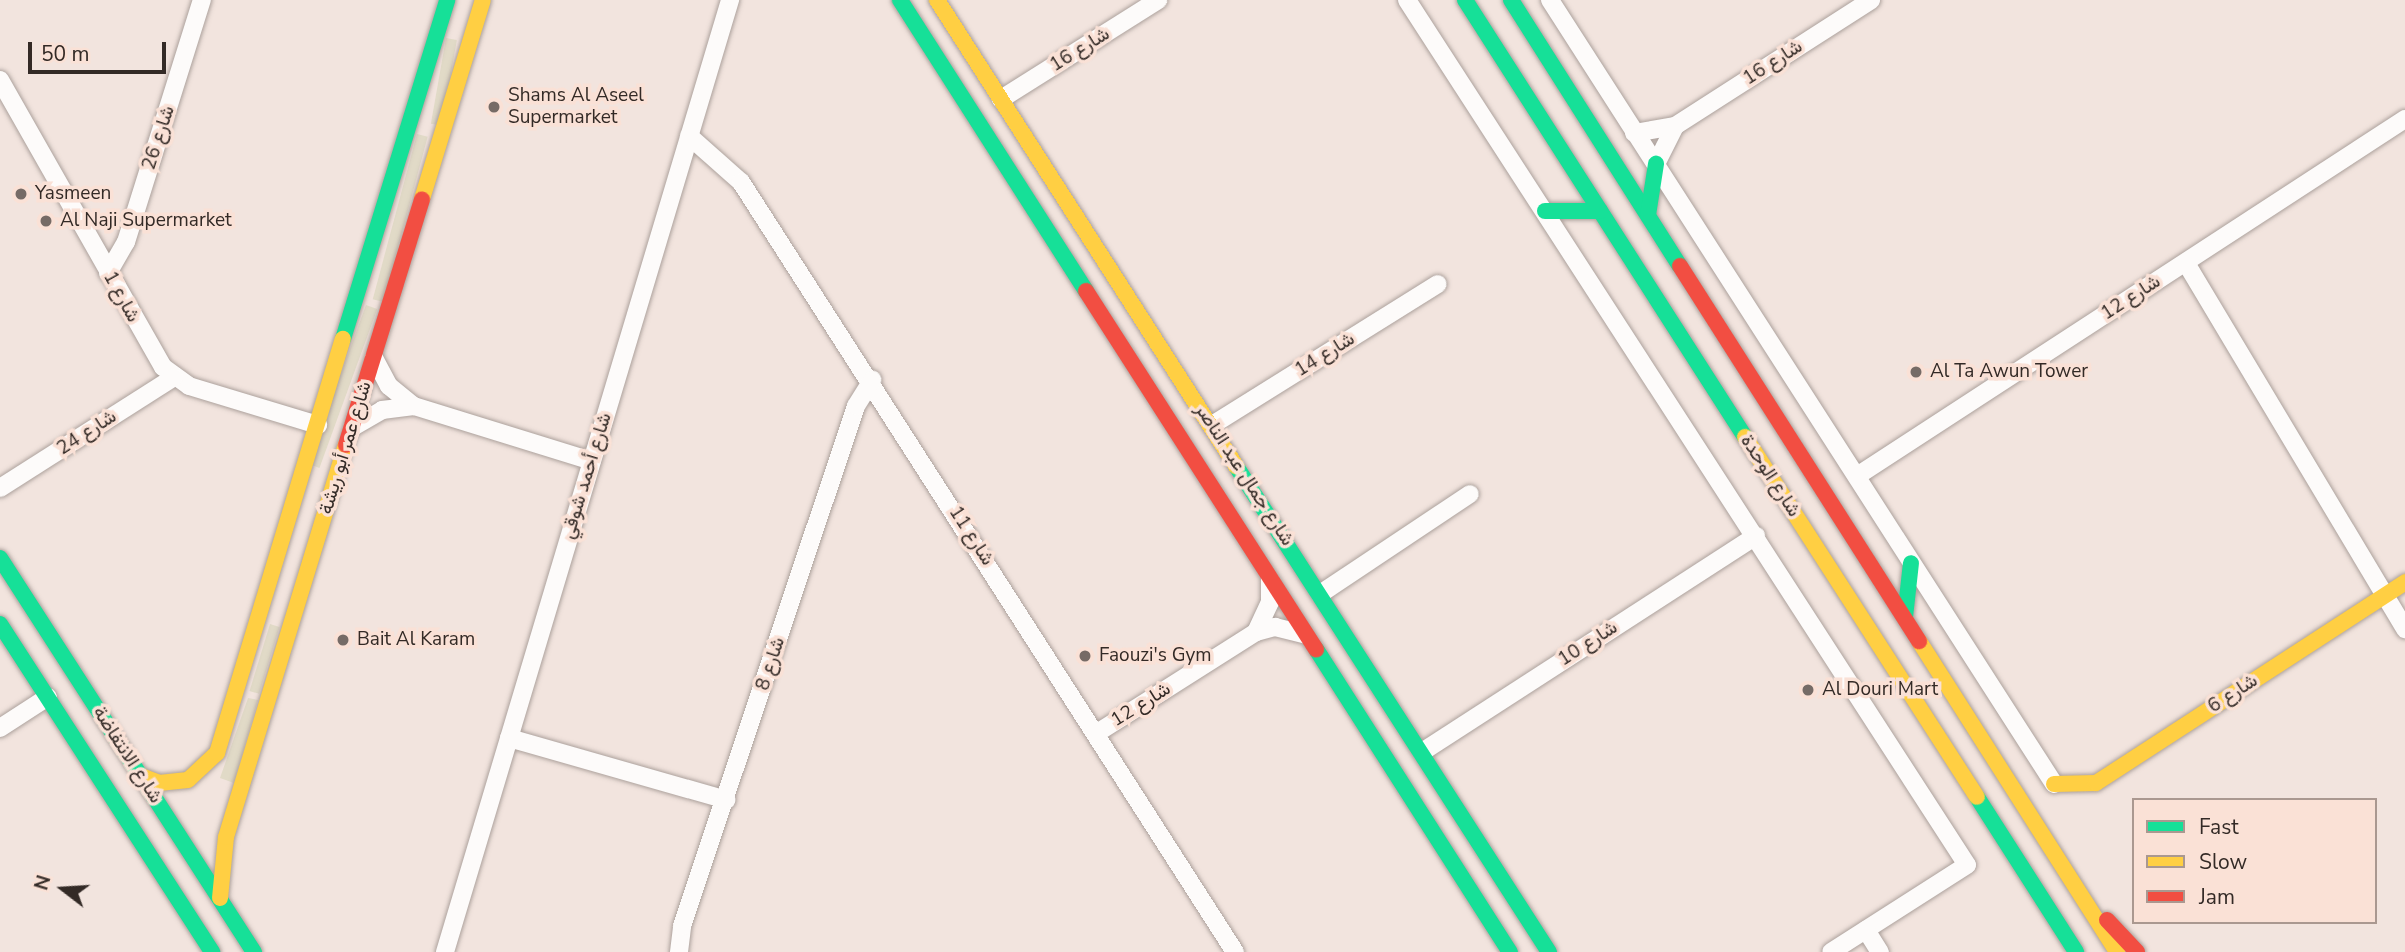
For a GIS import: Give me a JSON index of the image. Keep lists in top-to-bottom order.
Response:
{
  "streets": {
    "main road": [
      "شارع عمر أبو ريشة",
      "شارع جمال عبد الناصر",
      "شارع الوحدة",
      "شارع 6",
      "شارع الانتفاضة"
    ],
    "street": [
      "شارع 16",
      "شارع 26",
      "شارع 1",
      "شارع 12",
      "شارع 14",
      "شارع 24",
      "شارع أحمد شوقي",
      "شارع 11",
      "شارع 10",
      "شارع 8"
    ]
  },
  "crossings": [
    ["شارع 16", "شارع جمال عبد الناصر"],
    ["شارع 26", "شارع 1"],
    ["شارع 1", "شارع 24"],
    ["شارع 12", "شارع جمال عبد الناصر"],
    ["شارع 12", "شارع 11"],
    ["شارع 14", "شارع جمال عبد الناصر"],
    ["شارع عمر أبو ريشة", "شارع الانتفاضة"],
    ["شارع جمال عبد الناصر", "شارع 10"],
    ["شارع أحمد شوقي", "شارع 11"],
    ["شارع 11", "شارع 8"]
  ],
  "places": [
    "Shams Al Aseel Supermarket",
    "Yasmeen",
    "Al Naji Supermarket",
    "Al Ta Awun Tower",
    "Bait Al Karam",
    "Faouzi's Gym",
    "Al Douri Mart"
  ],
  "legend": ["Fast", "Slow", "Jam"],
  "scale_bar": "50 m",
  "north": "left"
}
